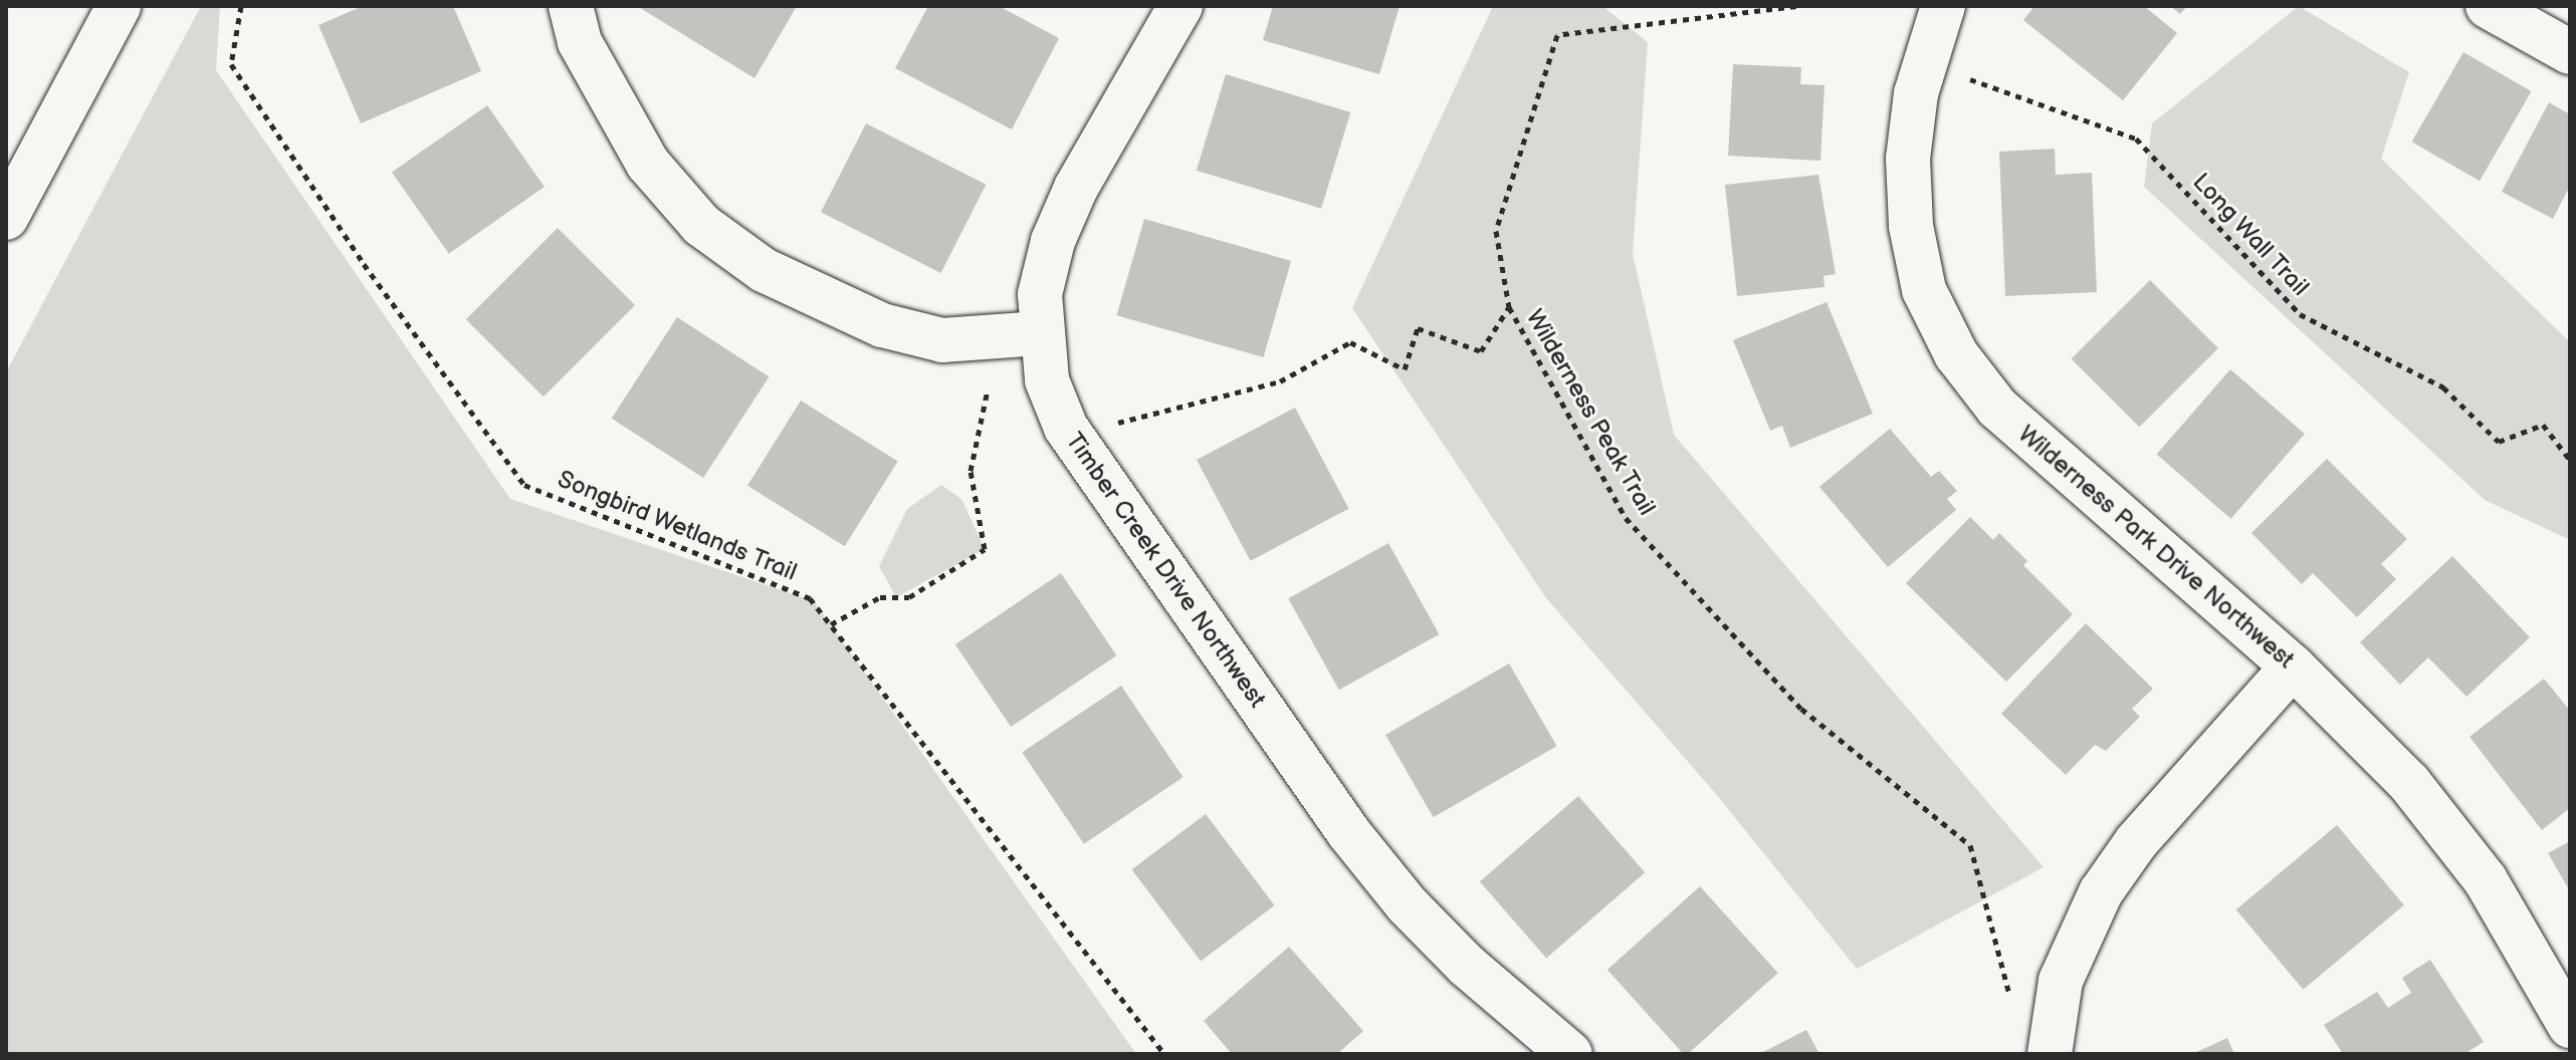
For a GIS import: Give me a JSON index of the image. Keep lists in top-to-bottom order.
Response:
{
  "streets": {
    "street": ["Wilderness Park Drive Northwest", "Timber Creek Drive Northwest"],
    "path": ["Long Wall Trail", "Wilderness Peak Trail", "Songbird Wetlands Trail"]
  }
}
